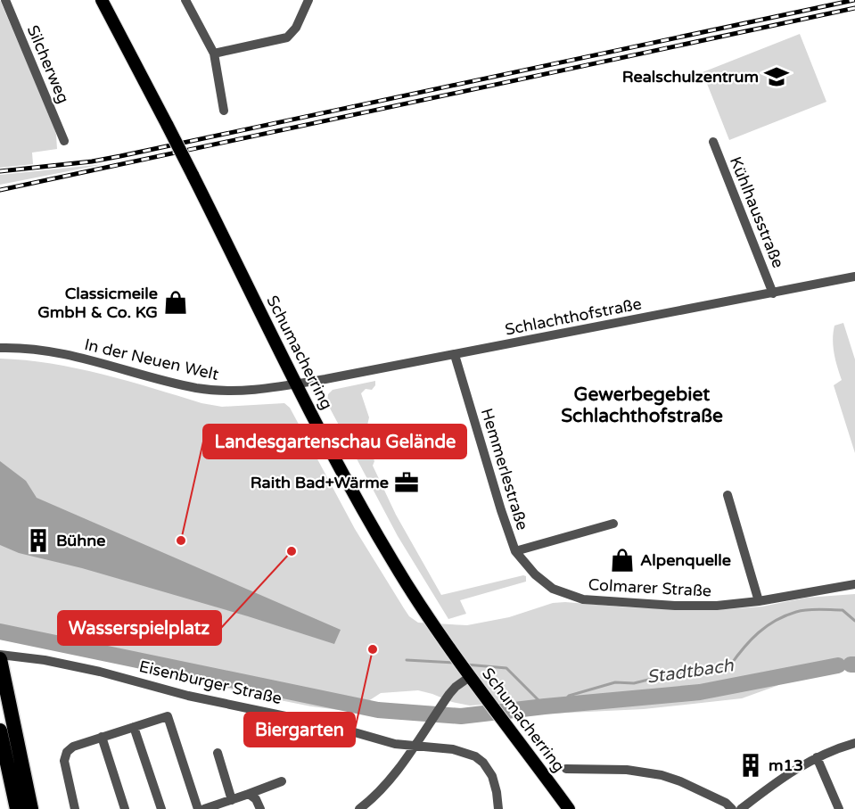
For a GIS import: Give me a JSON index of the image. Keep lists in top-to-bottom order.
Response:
{
  "streets": {
    "main road": ["Schumacherring"],
    "street": [
      "Silcherweg",
      "Kühlhausstraße",
      "Schlachthofstraße",
      "In der Neuen Welt",
      "Hemmerlestraße",
      "Colmarer Straße",
      "Eisenburger Straße"
    ]
  },
  "crossings": [
    ["Kühlhausstraße", "Schlachthofstraße"],
    ["Schlachthofstraße", "Schumacherring"],
    ["Schlachthofstraße", "In der Neuen Welt"],
    ["Schlachthofstraße", "Hemmerlestraße"],
    ["Schumacherring", "In der Neuen Welt"],
    ["Hemmerlestraße", "Colmarer Straße"]
  ],
  "districts": ["Gewerbegebiet Schlachthofstraße"],
  "water": ["Stadtbach"],
  "places": {
    "school or university": ["Realschulzentrum"],
    "shop": ["Classicmeile GmbH & Co. KG", "Alpenquelle"],
    "office": ["Raith Bad+Wärme"],
    "building": ["Bühne", "m13"],
    "other": ["Landesgartenschau Gelände", "Wasserspielplatz", "Biergarten"]
  }
}
